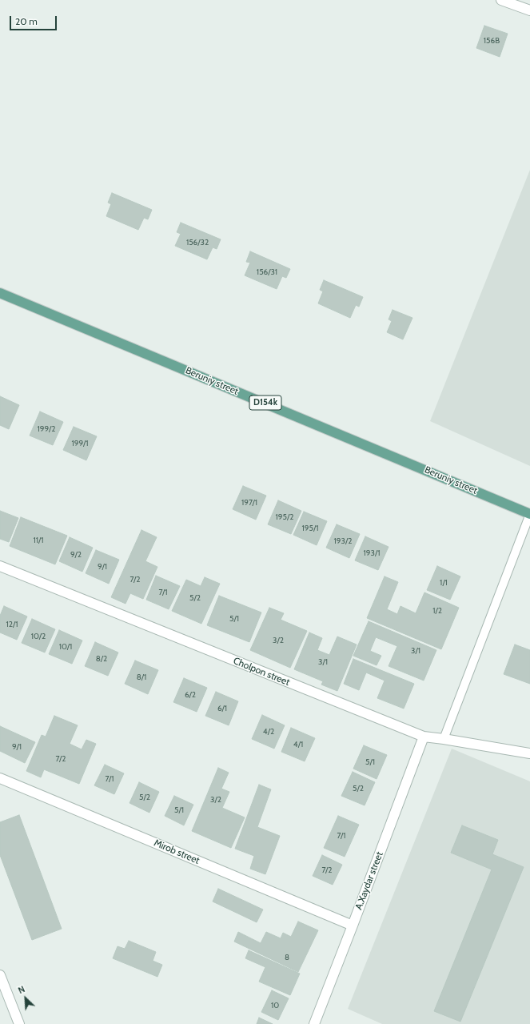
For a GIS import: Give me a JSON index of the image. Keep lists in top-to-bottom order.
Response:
{
  "streets": {
    "main road": ["Beruniy street", "D154k"],
    "street": ["Cholpon street", "Mirob street", "A.Xaydar street"]
  },
  "crossings": [
    ["Cholpon street", "A.Xaydar street"],
    ["Mirob street", "A.Xaydar street"]
  ],
  "house_numbers": [
    "156B",
    "156/32",
    "156/31",
    "199/2",
    "199/1",
    "197/1",
    "195/2",
    "195/1",
    "11/1",
    "193/2",
    "193/1",
    "9/2",
    "9/1",
    "7/2",
    "1/1",
    "7/1",
    "5/2",
    "1/2",
    "5/1",
    "12/1",
    "10/2",
    "3/2",
    "10/1",
    "3/1",
    "8/2",
    "3/1",
    "8/1",
    "6/2",
    "6/1",
    "4/2",
    "4/1",
    "9/1",
    "7/2",
    "5/1",
    "7/1",
    "5/2",
    "5/2",
    "3/2",
    "5/1",
    "7/1",
    "7/2",
    "8",
    "10"
  ],
  "scale_bar": "20 m",
  "north": "top left"
}
